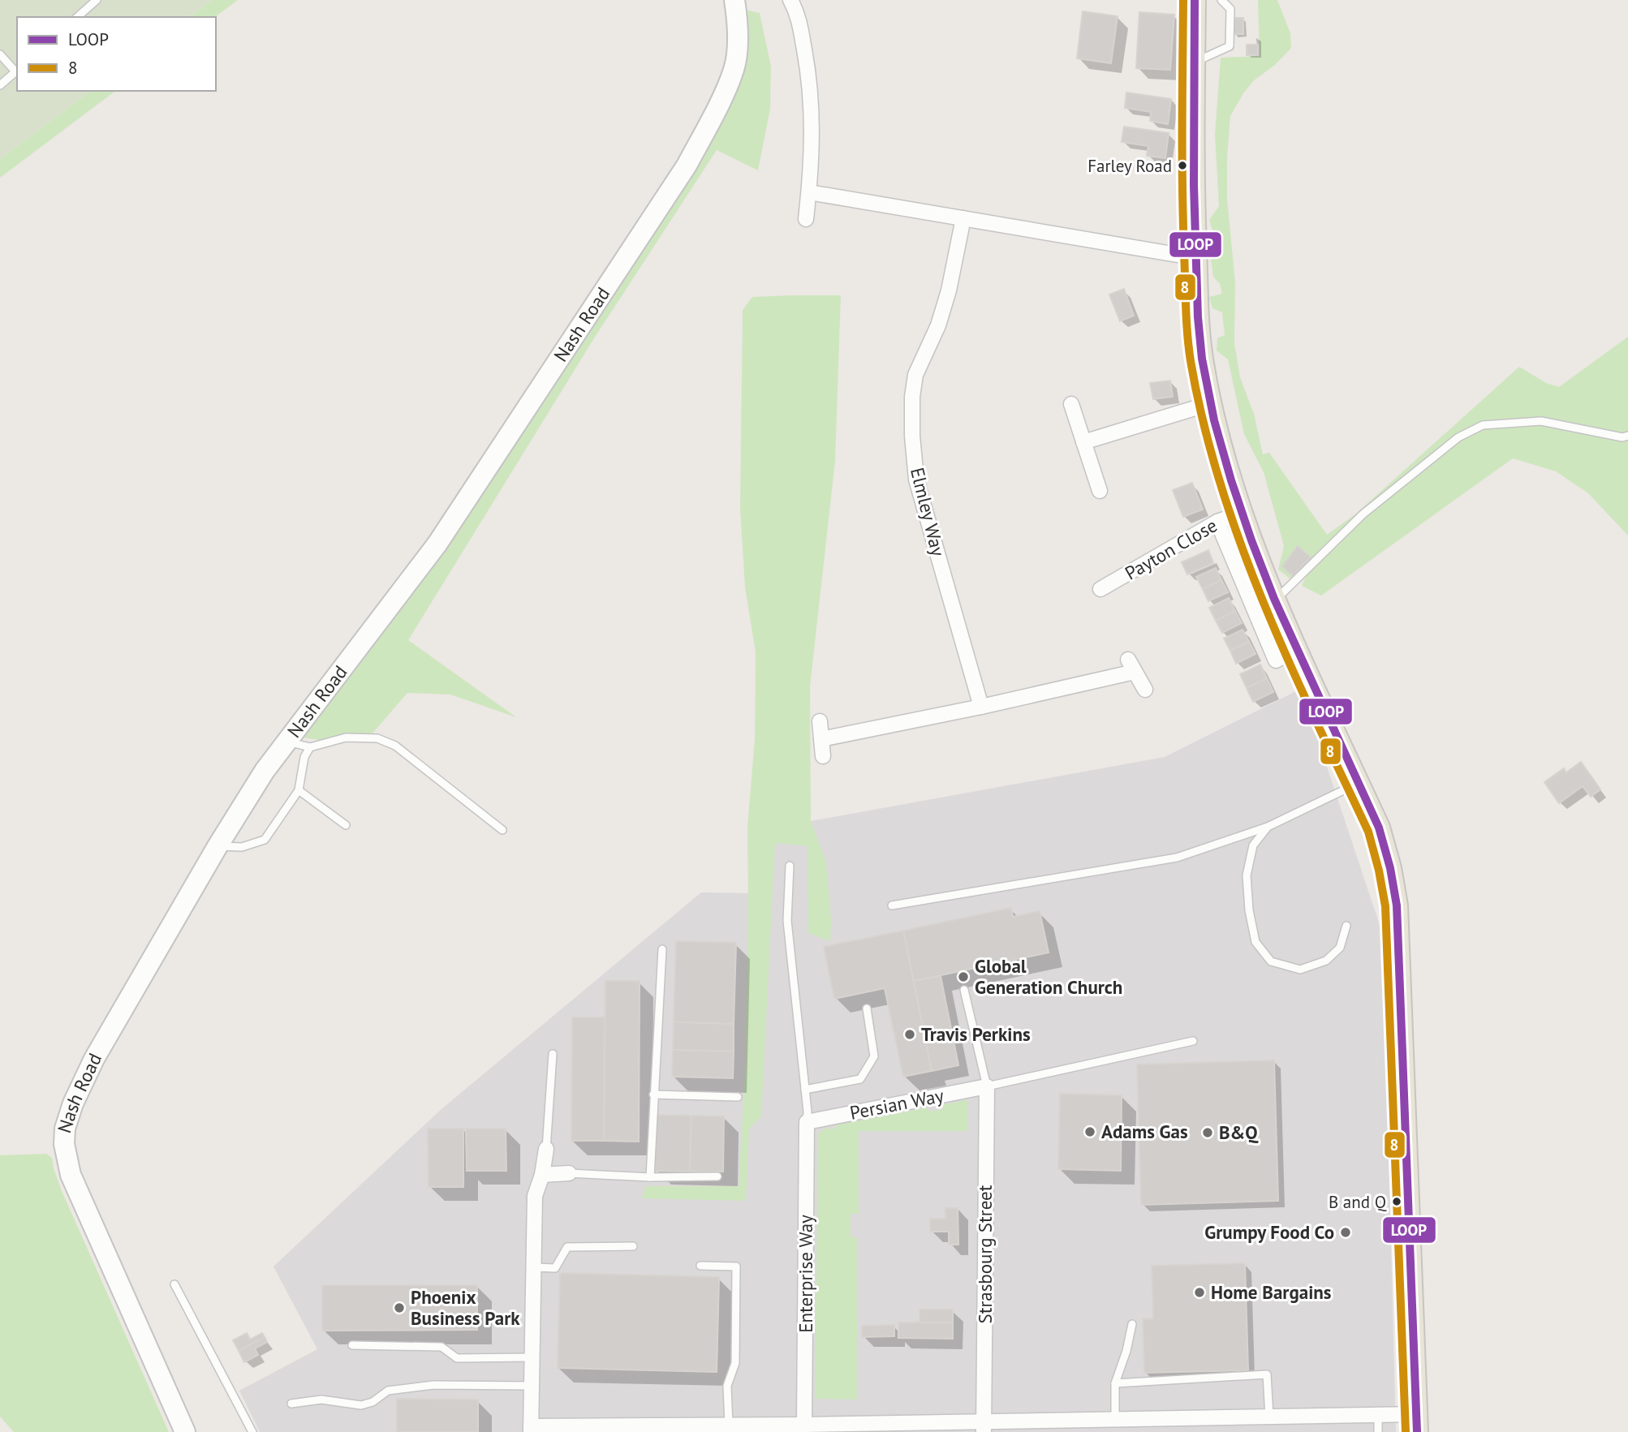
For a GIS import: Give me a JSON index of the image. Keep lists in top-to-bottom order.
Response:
{
  "streets": {
    "street": [
      "Nash Road",
      "Elmley Way",
      "Payton Close",
      "Persian Way",
      "Strasbourg Street",
      "Enterprise Way"
    ]
  },
  "crossings": [
    ["Persian Way", "Strasbourg Street"],
    ["Persian Way", "Enterprise Way"]
  ],
  "places": [
    "Farley Road",
    "Global Generation Church",
    "Travis Perkins",
    "Adams Gas",
    "B&Q",
    "B and Q",
    "Grumpy Food Co",
    "Home Bargains",
    "Phoenix Business Park"
  ],
  "lines": ["transit line LOOP", "transit line 8"],
  "legend": ["LOOP", "8"]
}
